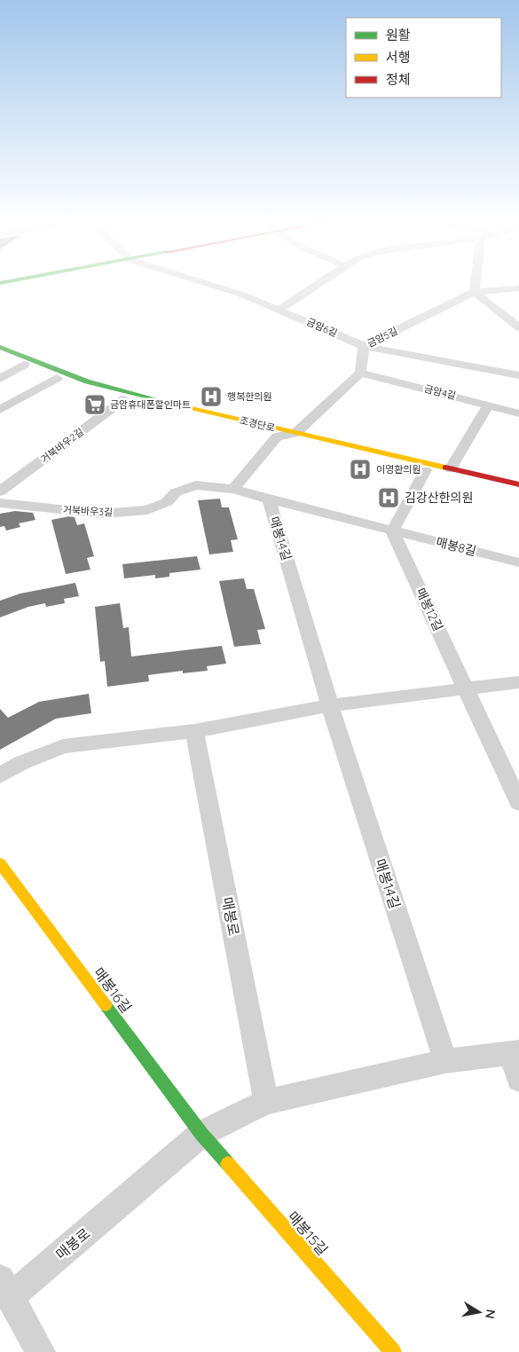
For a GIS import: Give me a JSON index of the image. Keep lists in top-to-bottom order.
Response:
{
  "streets": {
    "street": [
      "금암6길",
      "금암5길",
      "금암4길",
      "조경단로",
      "거북바우2길",
      "거북바우3길",
      "매봉14길",
      "매봉8길",
      "매봉12길",
      "매봉로",
      "매봉16길",
      "매봉15길"
    ]
  },
  "crossings": [
    ["금암6길", "금암5길"],
    ["금암5길", "금암4길"],
    ["조경단로", "거북바우2길"],
    ["거북바우3길", "매봉14길"],
    ["매봉14길", "매봉로"],
    ["매봉8길", "매봉12길"],
    ["매봉로", "매봉16길"],
    ["매봉로", "매봉15길"],
    ["매봉16길", "매봉15길"]
  ],
  "places": {
    "hospital": ["행복한의원", "이영환의원", "김강산한의원"],
    "supermarket": ["금암휴대폰할인마트"]
  },
  "legend": ["원활", "서행", "정체"],
  "north": "right"
}
